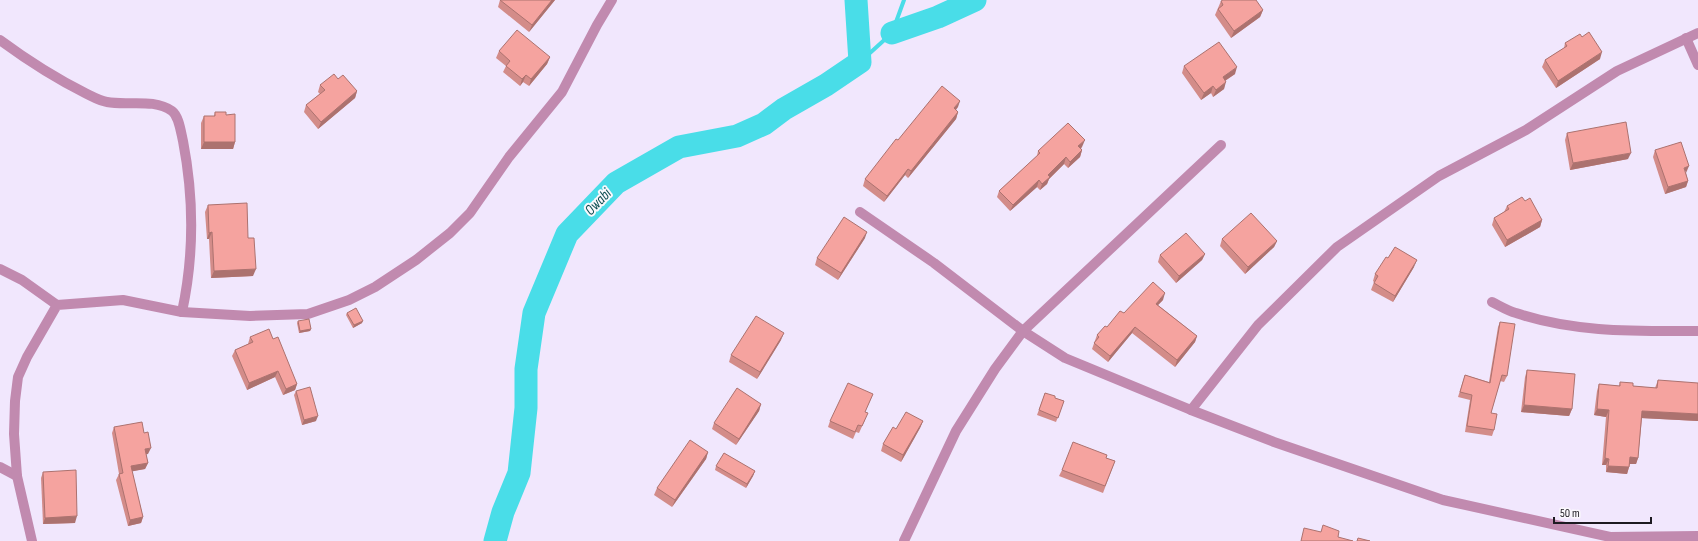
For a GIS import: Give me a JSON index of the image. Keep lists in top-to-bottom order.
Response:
{
  "water": ["Owabi"],
  "scale_bar": "50 m"
}
